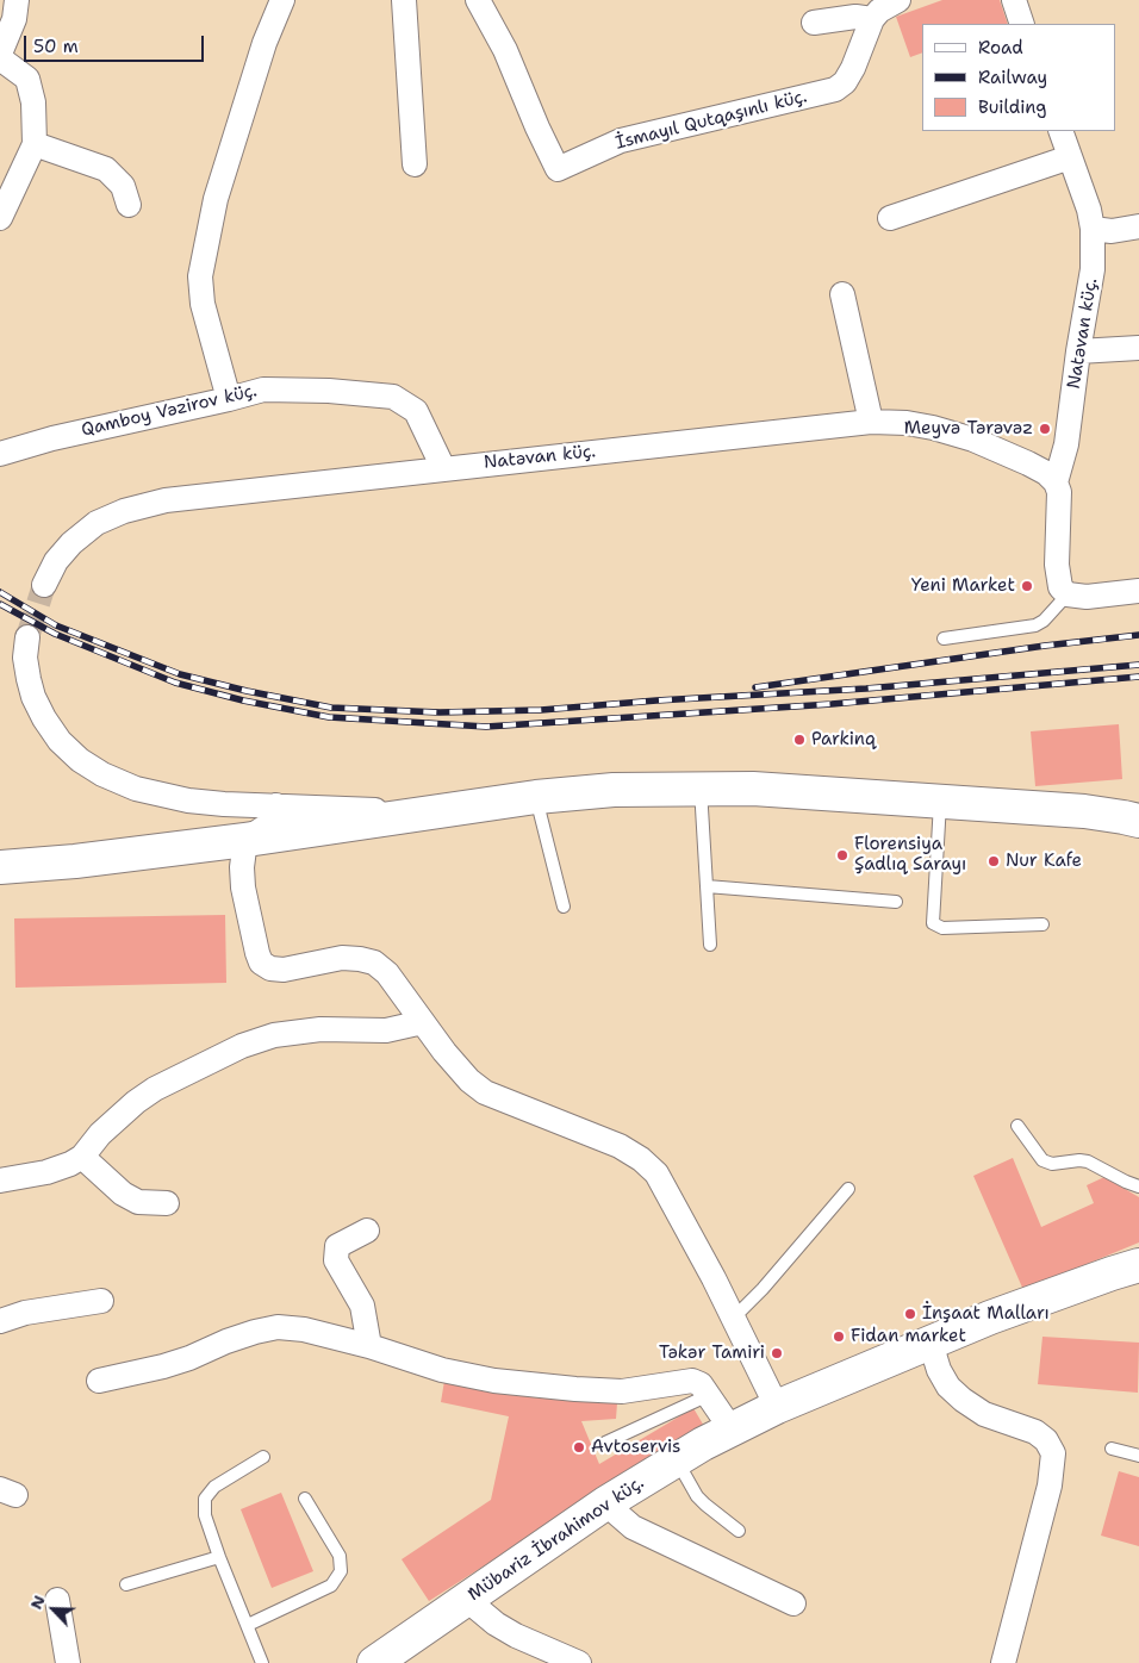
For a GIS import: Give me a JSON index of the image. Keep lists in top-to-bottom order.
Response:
{
  "streets": {
    "street": [
      "İsmayıl Qutqaşınlı küç.",
      "Natəvan küç.",
      "Qamboy Vəzirov küç.",
      "Mübariz İbrahimov küç."
    ]
  },
  "crossings": [
    ["Natəvan küç.", "Qamboy Vəzirov küç."]
  ],
  "places": [
    "Meyvə Tərəvəz",
    "Yeni Market",
    "Parkinq",
    "Florensiya Şadlıq Sarayı",
    "Nur Kafe",
    "İnşaat Malları",
    "Fidan market",
    "Təkər Tamiri",
    "Avtoservis"
  ],
  "legend": ["Road", "Railway", "Building"],
  "scale_bar": "50 m",
  "north": "top left"
}
